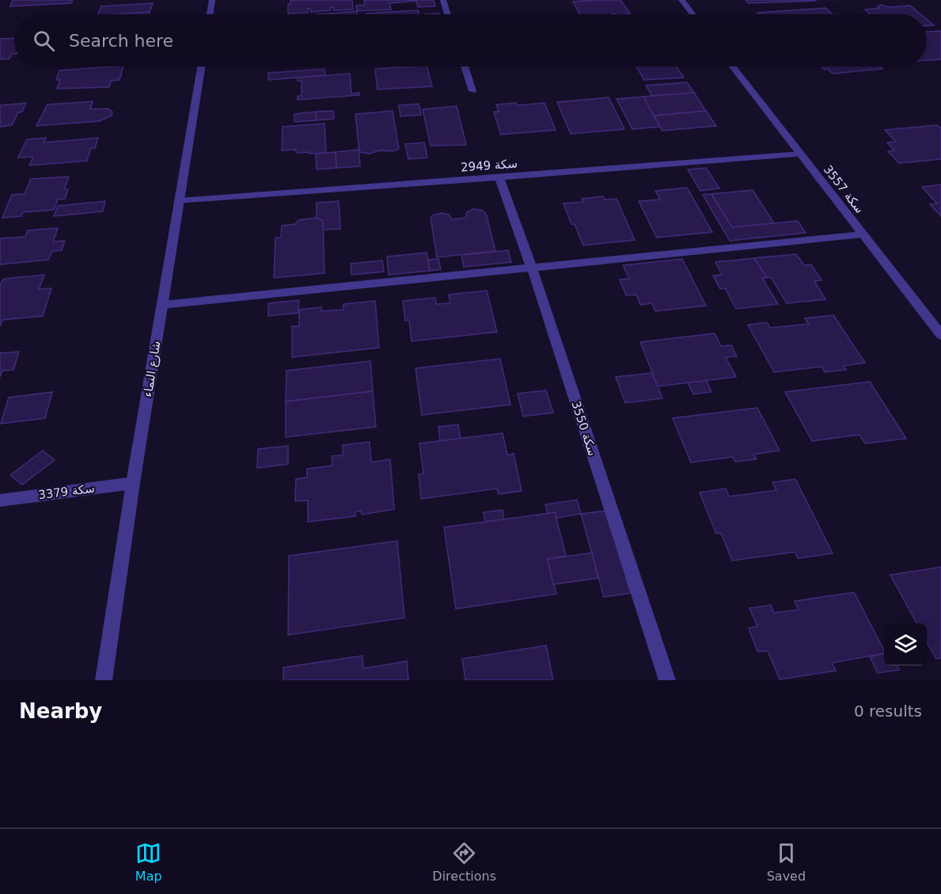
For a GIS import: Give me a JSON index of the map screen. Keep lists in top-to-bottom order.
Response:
{
  "streets": {
    "street": [
      "سكة 2949",
      "سكة 3557",
      "شارع النماء",
      "سكة 3550",
      "سكة 3379"
    ]
  },
  "crossings": [
    ["سكة 2949", "سكة 3557"],
    ["سكة 2949", "شارع النماء"],
    ["سكة 2949", "سكة 3550"],
    ["شارع النماء", "سكة 3379"]
  ],
  "page": {
    "search": "Search here",
    "heading": ["Nearby", "0 results"],
    "nav": ["Map", "Directions", "Saved"]
  }
}
